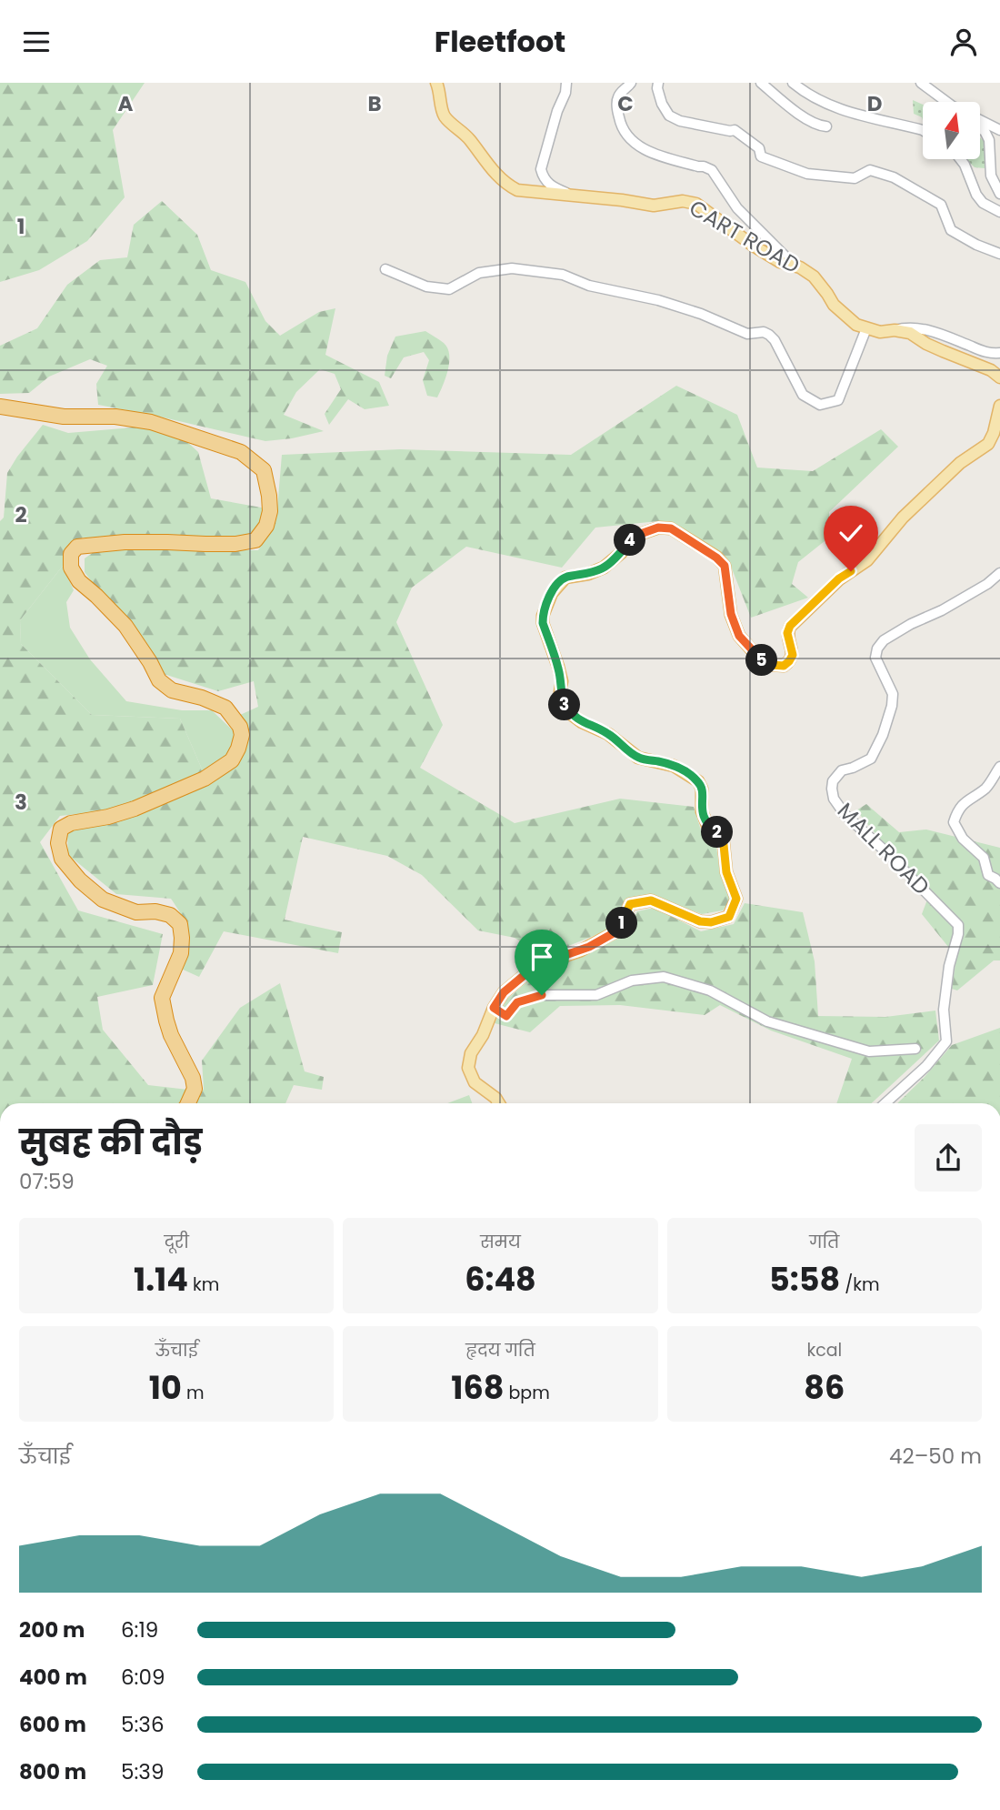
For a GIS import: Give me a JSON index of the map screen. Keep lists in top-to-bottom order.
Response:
{
  "streets": {
    "main road": ["CART ROAD"],
    "street": ["MALL ROAD"]
  },
  "north": "top",
  "page": {
    "header": "Fleetfoot",
    "pins": [
      "4",
      "5",
      "3",
      "2",
      "1"
    ],
    "heading": ["सुबह की दौड़", "07:59"],
    "stats": [
      ["दूरी", "1.14 km"],
      ["समय", "6:48"],
      ["गति", "5:58 /km"],
      ["ऊँचाई", "10 m"],
      ["हृदय गति", "168 bpm"],
      ["kcal", "86"]
    ],
    "chart": ["ऊँचाई", "42–50 m"],
    "list": [
      {
        "name": "200 m",
        "note": "6:19"
      },
      {
        "name": "400 m",
        "note": "6:09"
      },
      {
        "name": "600 m",
        "note": "5:36"
      },
      {
        "name": "800 m",
        "note": "5:39"
      }
    ]
  },
  "grid": {
    "columns": [
      "A",
      "B",
      "C",
      "D"
    ],
    "rows": ["1", "2", "3"]
  }
}
